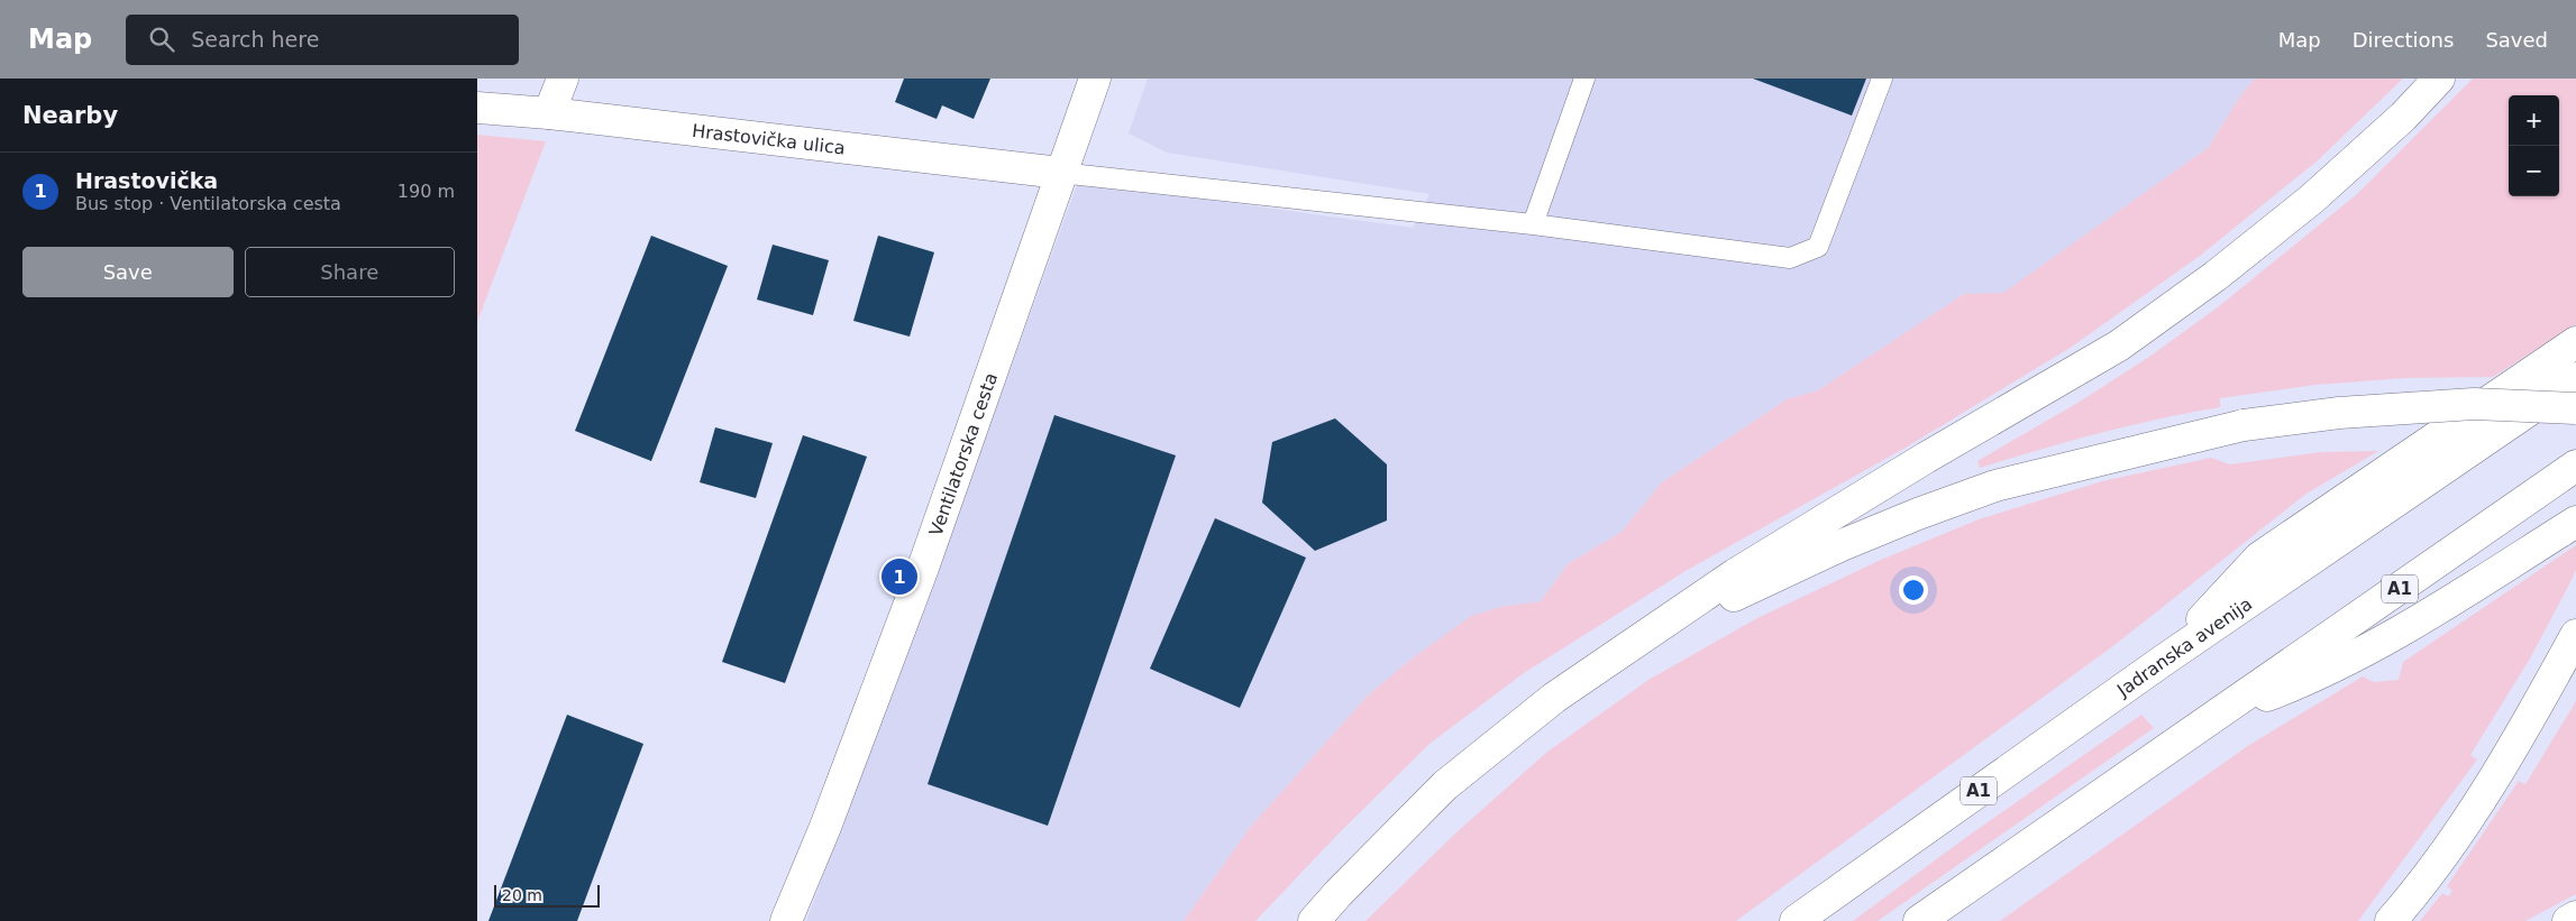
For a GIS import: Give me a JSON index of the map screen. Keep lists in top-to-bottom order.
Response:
{
  "streets": {
    "main road": [
      "Hrastovička ulica",
      "Ventilatorska cesta",
      "A1",
      "Jadranska avenija"
    ]
  },
  "crossings": [
    ["Hrastovička ulica", "Ventilatorska cesta"]
  ],
  "scale_bar": "20 m",
  "page": {
    "header": "Map",
    "search": "Search here",
    "nav": ["Map", "Directions", "Saved"],
    "heading": "Nearby",
    "map_buttons": ["+", "−"],
    "list": [
      {
        "mark": "1",
        "name": "Hrastovička",
        "note": "Bus stop · Ventilatorska cesta",
        "value": "190 m"
      }
    ],
    "buttons": ["Save", "Share"],
    "pins": "1",
    "scale": "20 m"
  }
}
